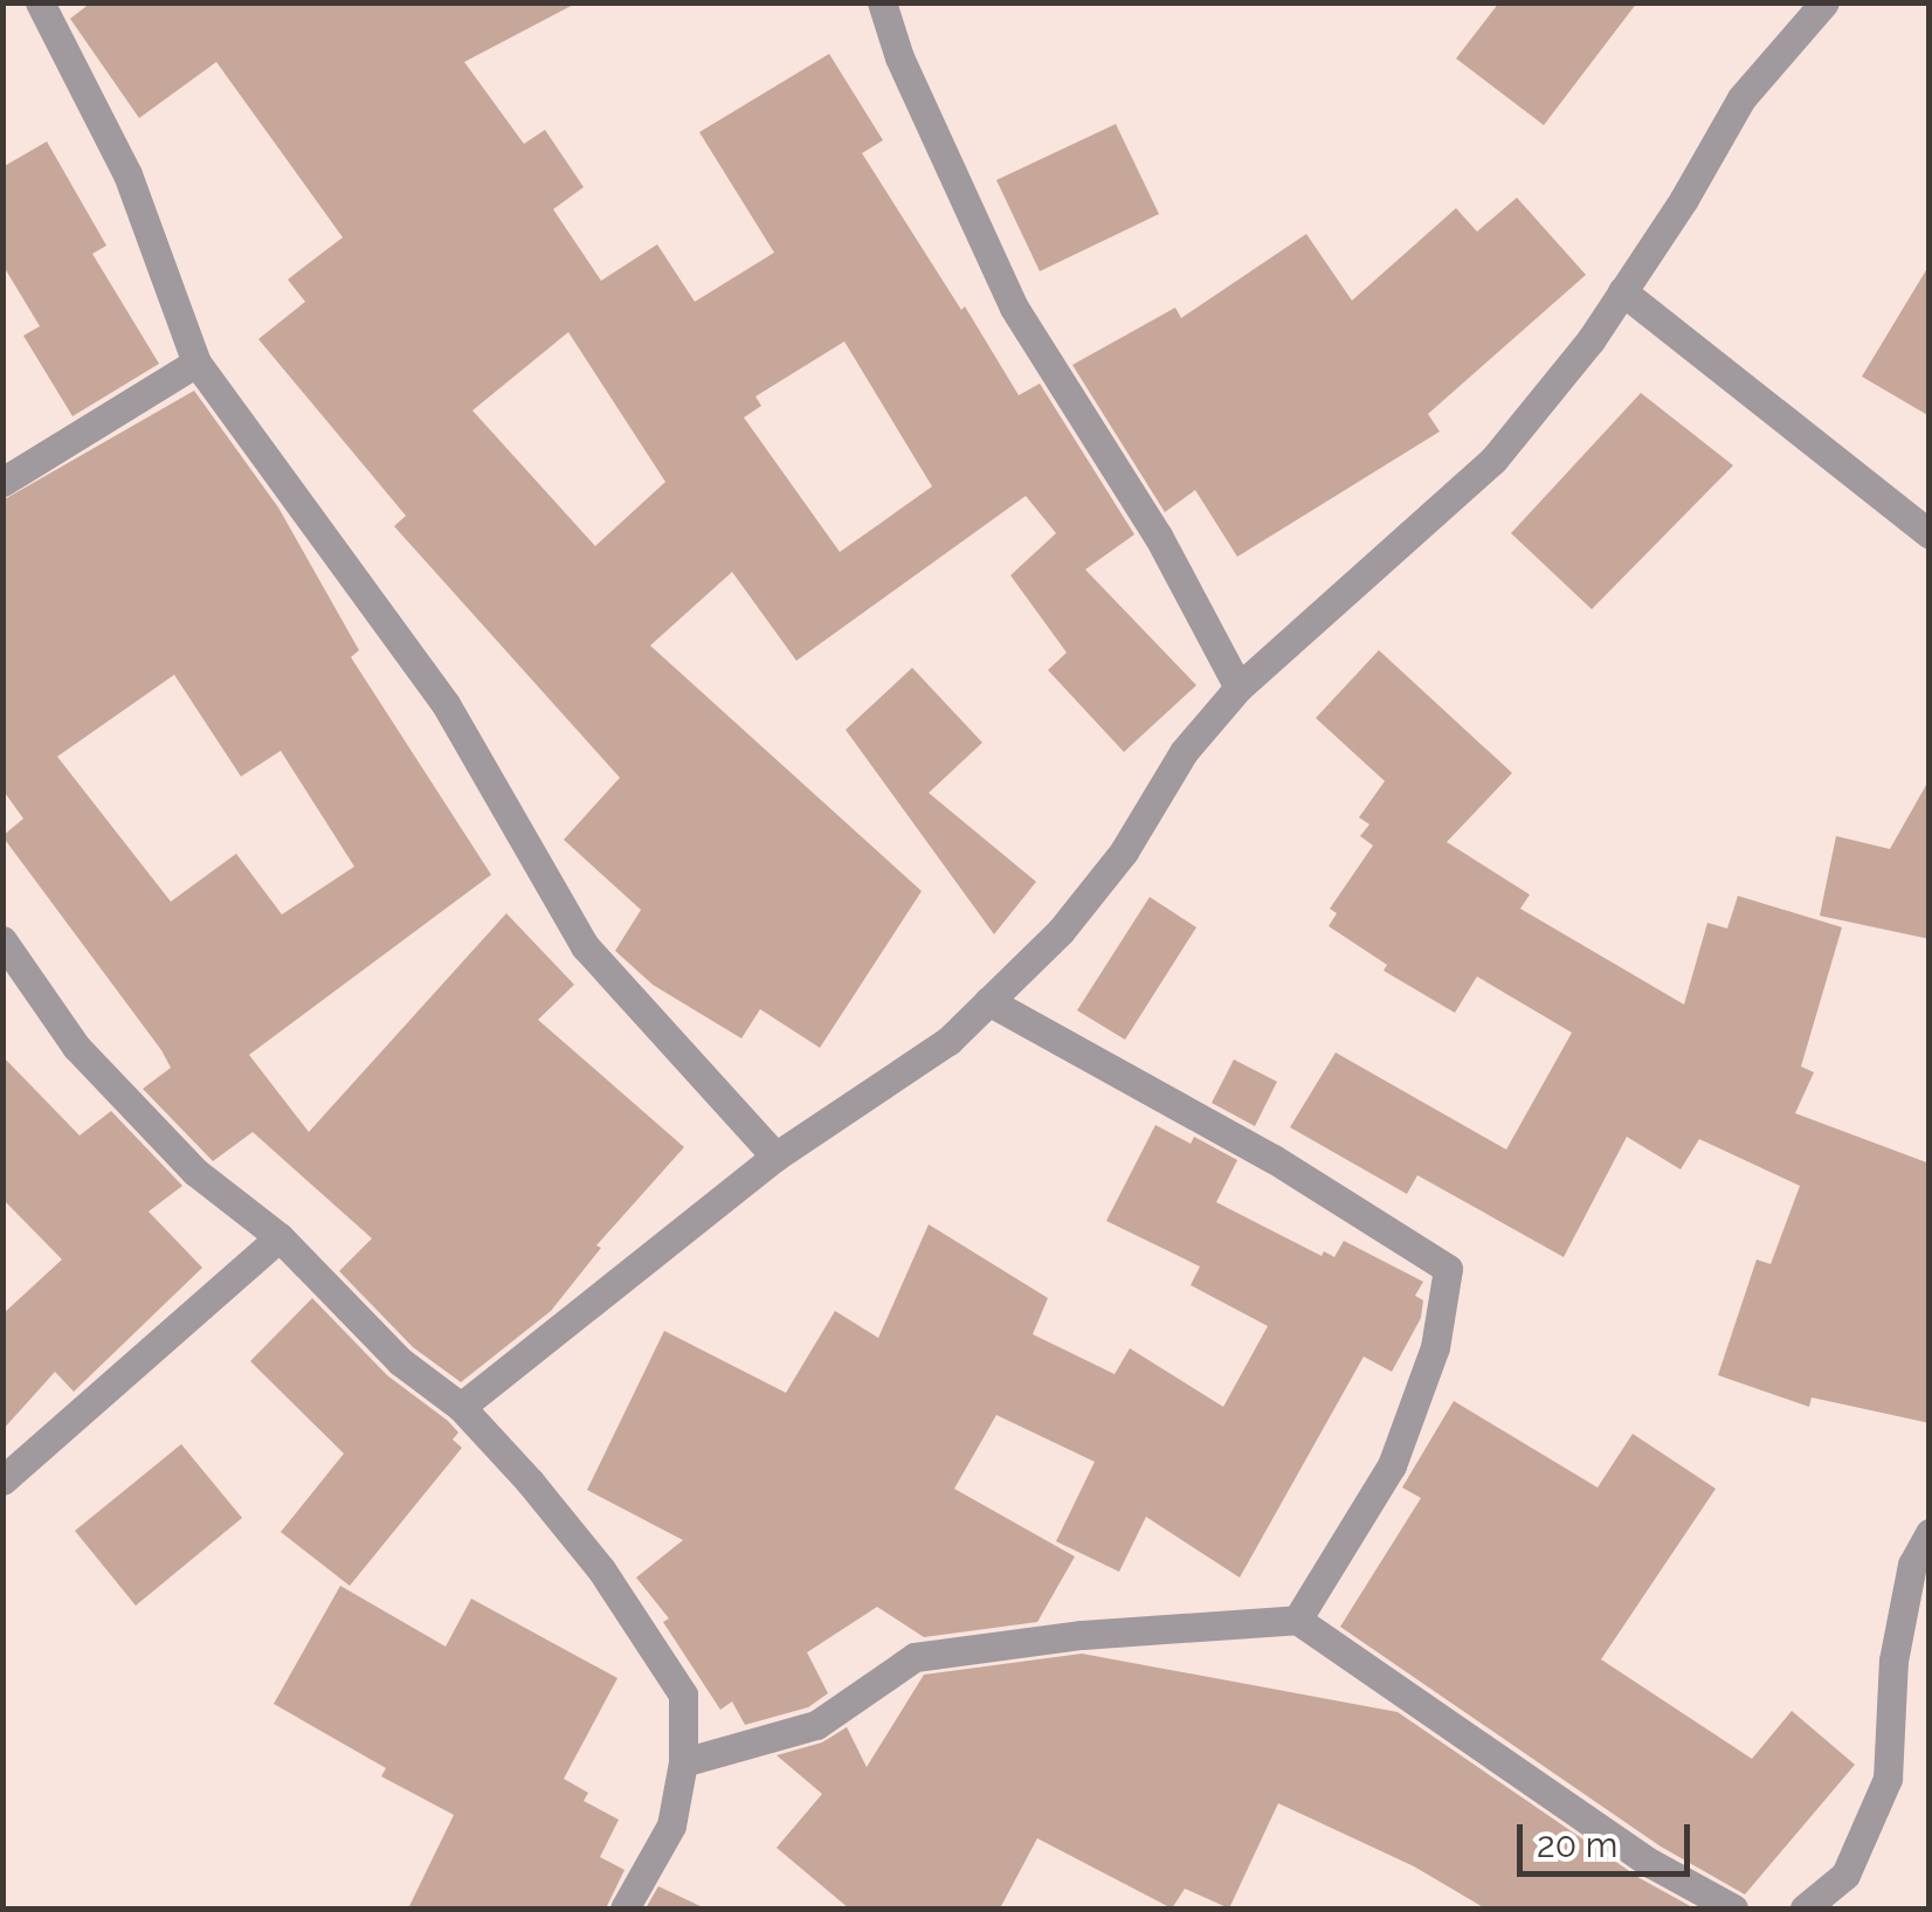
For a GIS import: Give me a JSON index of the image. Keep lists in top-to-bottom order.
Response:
{
  "scale_bar": "20 m"
}
